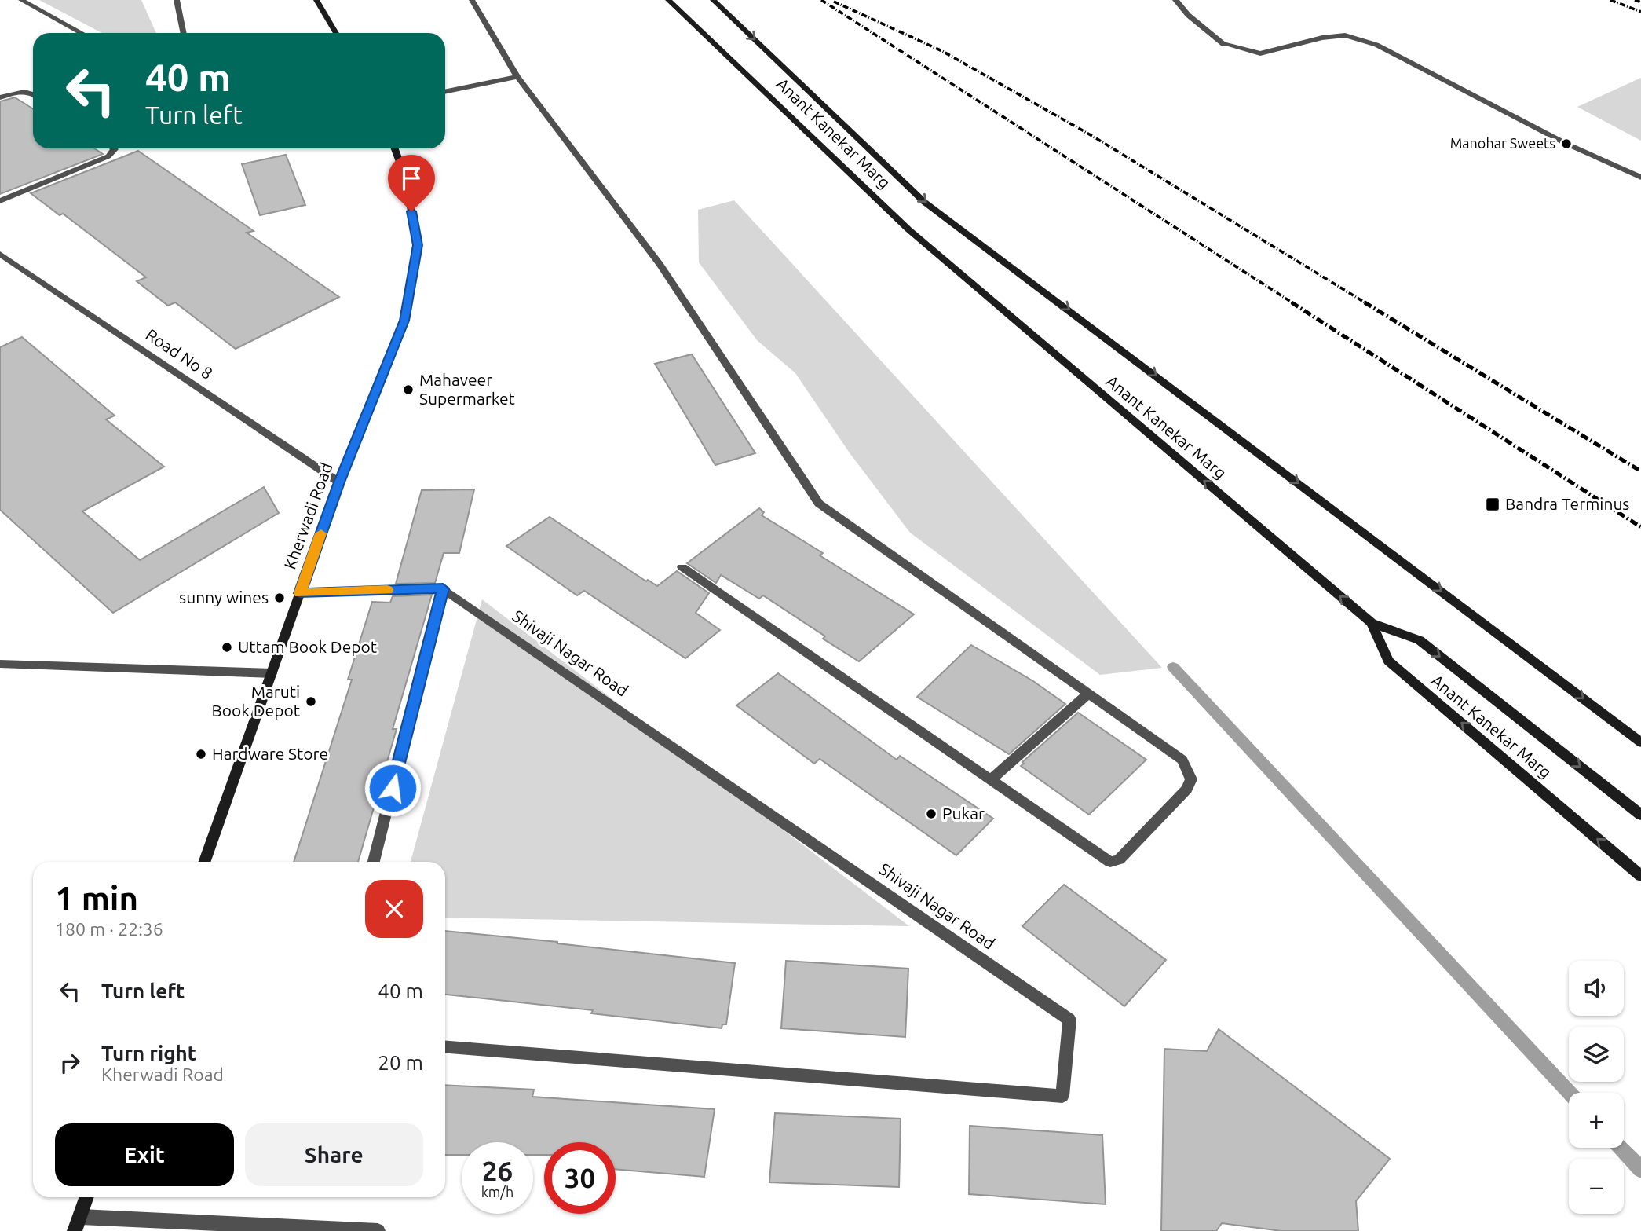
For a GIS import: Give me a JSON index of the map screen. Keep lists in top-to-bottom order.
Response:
{
  "streets": {
    "street": [
      "Anant Kanekar Marg",
      "Road No 8",
      "Kherwadi Road",
      "Shivaji Nagar Road"
    ]
  },
  "crossings": [
    ["Road No 8", "Kherwadi Road"]
  ],
  "places": {
    "other": [
      "Manohar Sweets",
      "Mahaveer Supermarket",
      "sunny wines",
      "Uttam Book Depot",
      "Maruti Book Depot",
      "Hardware Store",
      "Pukar"
    ],
    "transit": ["Bandra Terminus"]
  },
  "page": {
    "turn": ["40 m", "Turn left"],
    "heading": ["1 min", "180 m · 22:36"],
    "list": [
      {
        "name": "Turn left",
        "value": "40 m"
      },
      {
        "name": "Turn right",
        "note": "Kherwadi Road",
        "value": "20 m"
      }
    ],
    "map_buttons": ["+", "−"],
    "buttons": ["Exit", "Share"],
    "speed": "26 km/h",
    "limit": "30"
  }
}
